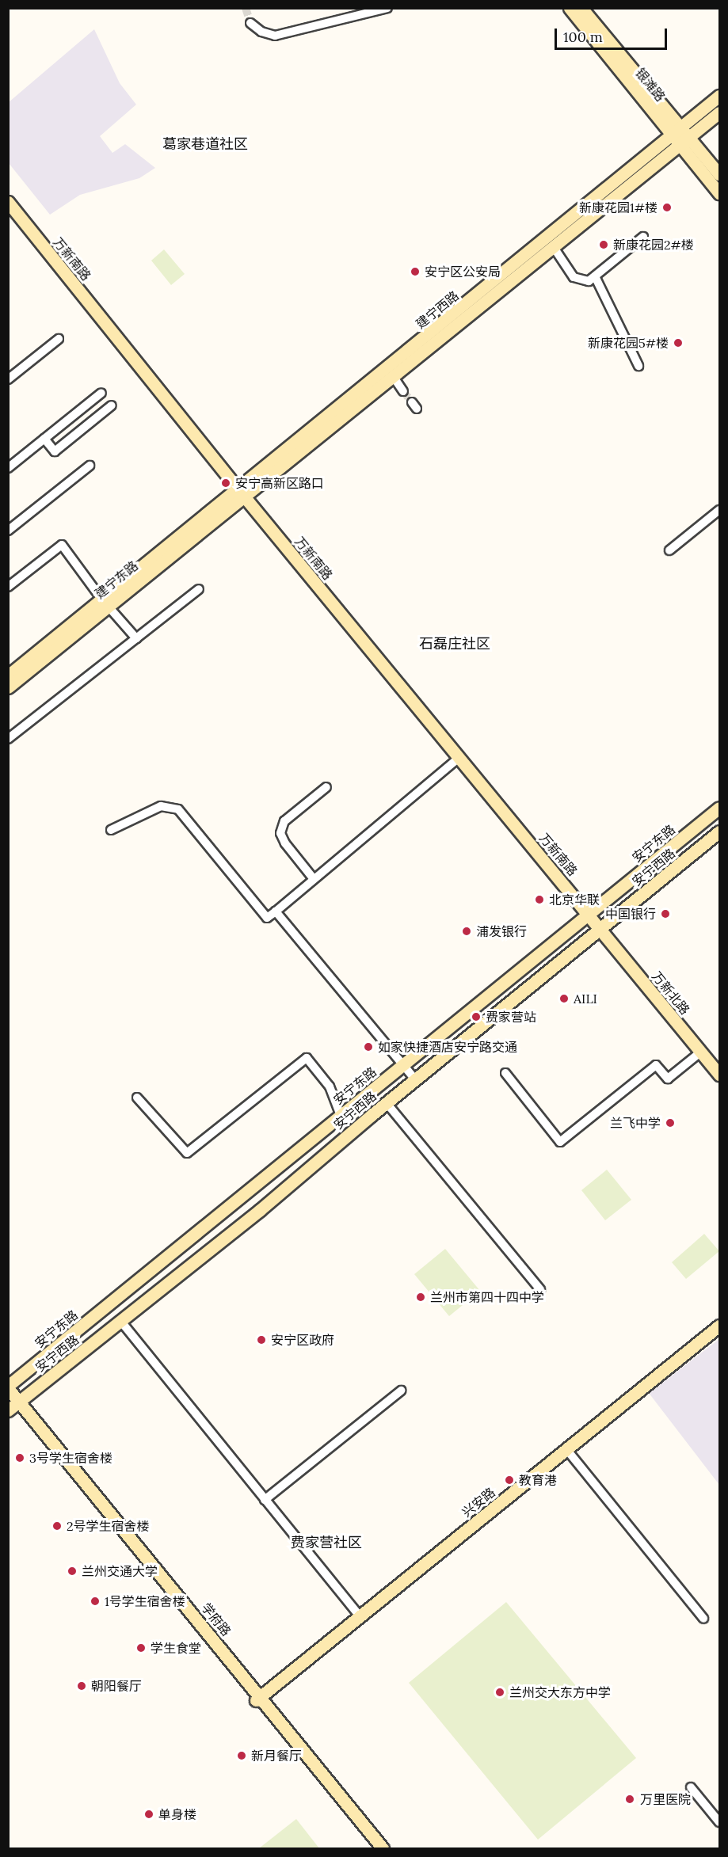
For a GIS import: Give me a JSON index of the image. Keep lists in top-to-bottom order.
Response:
{
  "streets": {
    "main road": [
      "银滩路",
      "万新南路",
      "建宁西路",
      "建宁东路",
      "安宁东路",
      "安宁西路",
      "万新北路",
      "兴安路",
      "学府路"
    ]
  },
  "crossings": [
    ["银滩路", "建宁西路"],
    ["万新南路", "建宁西路"],
    ["万新南路", "建宁东路"],
    ["万新南路", "安宁东路"],
    ["万新南路", "安宁西路"],
    ["万新南路", "万新北路"],
    ["建宁西路", "建宁东路"],
    ["安宁东路", "学府路"],
    ["安宁西路", "万新北路"],
    ["安宁西路", "学府路"],
    ["兴安路", "学府路"]
  ],
  "districts": ["葛家巷道社区", "石磊庄社区", "费家营社区"],
  "places": [
    "新康花园1#楼",
    "新康花园2#楼",
    "安宁区公安局",
    "新康花园5#楼",
    "安宁高新区路口",
    "北京华联",
    "中国银行",
    "浦发银行",
    "AILI",
    "费家营站",
    "如家快捷酒店安宁路交通",
    "兰飞中学",
    "兰州市第四十四中学",
    "安宁区政府",
    "3号学生宿舍楼",
    "教育港",
    "2号学生宿舍楼",
    "兰州交通大学",
    "1号学生宿舍楼",
    "学生食堂",
    "朝阳餐厅",
    "兰州交大东方中学",
    "新月餐厅",
    "万里医院",
    "单身楼"
  ],
  "scale_bar": "100 m"
}
